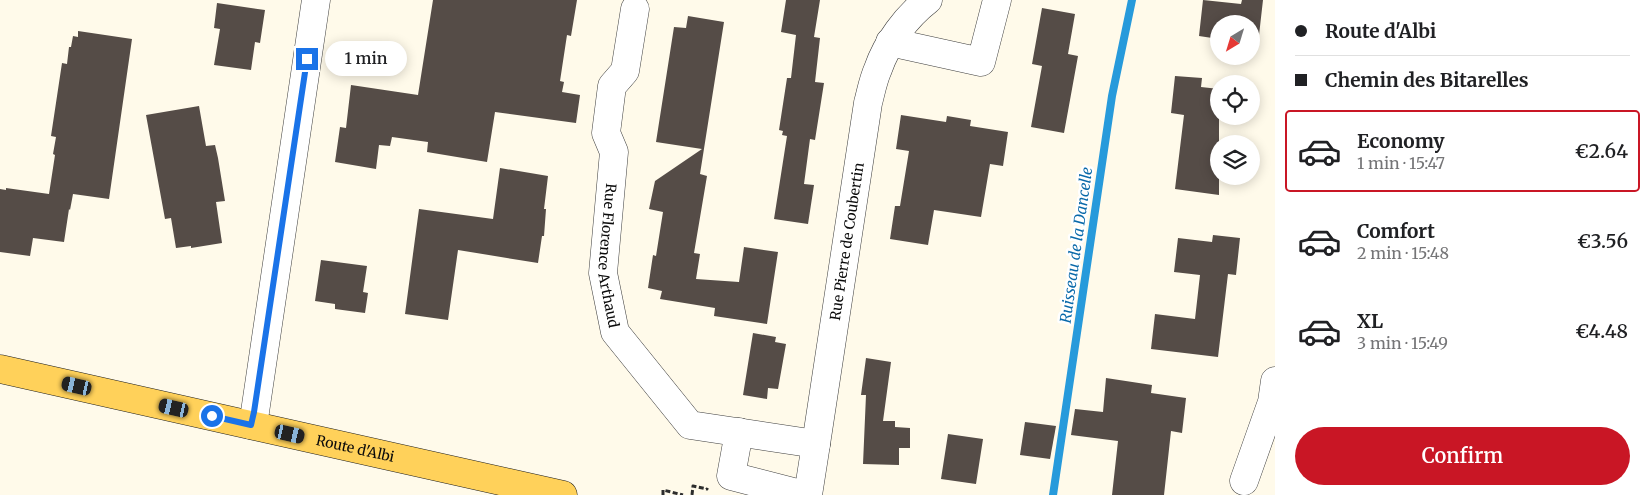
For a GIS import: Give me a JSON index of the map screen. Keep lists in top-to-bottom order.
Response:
{
  "streets": {
    "main road": ["Route d'Albi"],
    "street": ["Rue Pierre de Coubertin", "Rue Florence Arthaud"]
  },
  "crossings": [
    ["Rue Pierre de Coubertin", "Rue Florence Arthaud"]
  ],
  "water": ["Ruisseau de la Dancelle"],
  "north": "bottom left",
  "page": {
    "banner": ["Route d'Albi", "Chemin des Bitarelles"],
    "bubble": "1 min",
    "list": [
      {
        "name": "Economy",
        "note": "1 min · 15:47",
        "value": "€2.64"
      },
      {
        "name": "Comfort",
        "note": "2 min · 15:48",
        "value": "€3.56"
      },
      {
        "name": "XL",
        "note": "3 min · 15:49",
        "value": "€4.48"
      }
    ],
    "buttons": "Confirm"
  }
}
